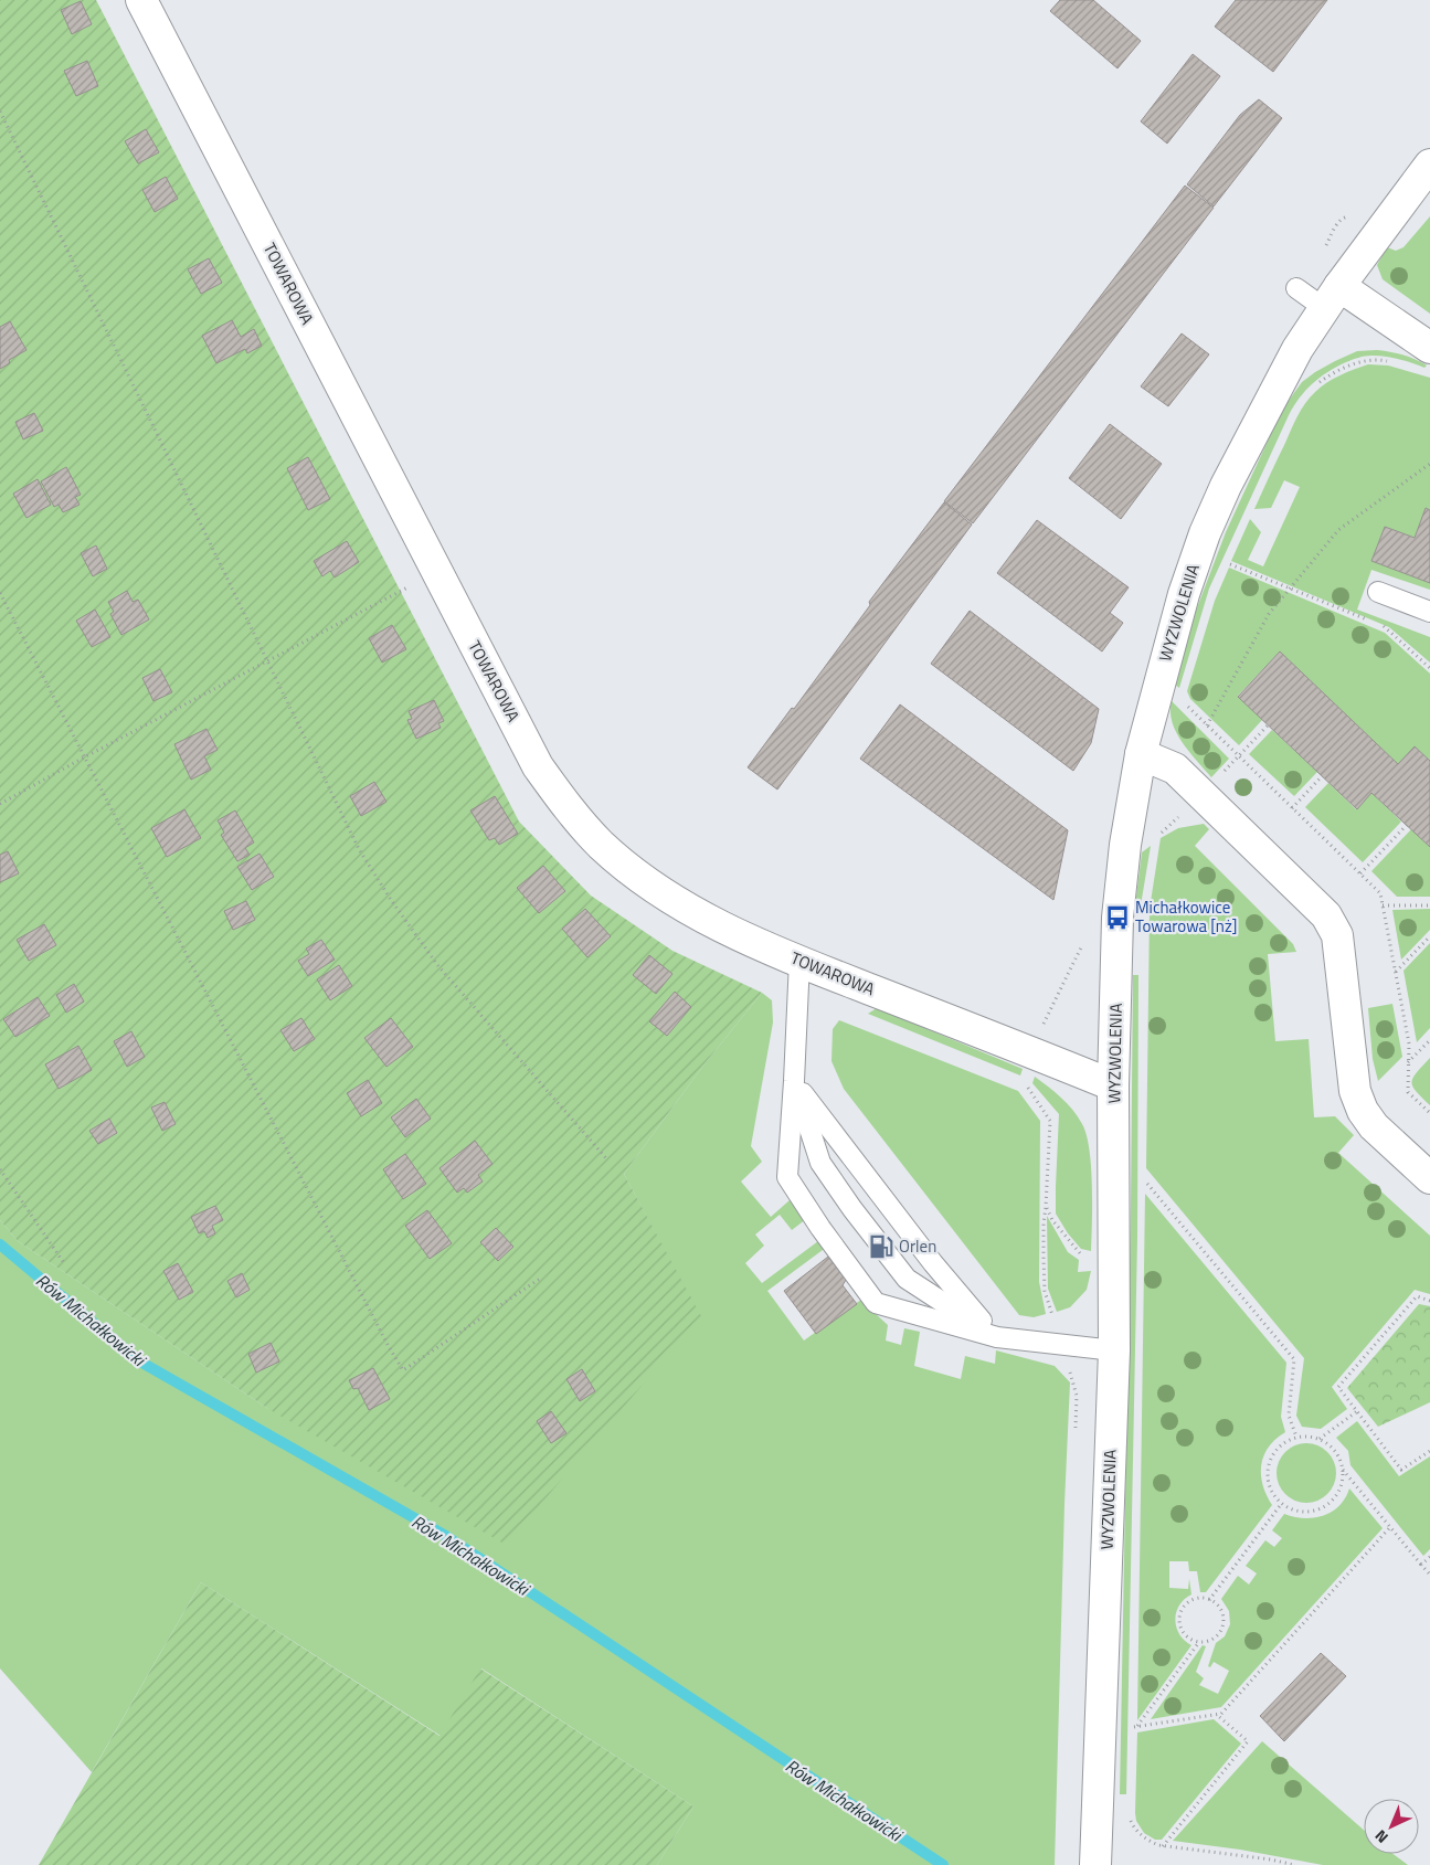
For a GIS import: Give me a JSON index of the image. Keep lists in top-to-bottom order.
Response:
{
  "streets": {
    "street": ["TOWAROWA", "WYZWOLENIA"]
  },
  "crossings": [
    ["TOWAROWA", "WYZWOLENIA"]
  ],
  "water": ["Rów Michałkowicki"],
  "places": {
    "bus stop": ["Michałkowice Towarowa [nż]"],
    "fuel station": ["Orlen"]
  },
  "north": "bottom left"
}
